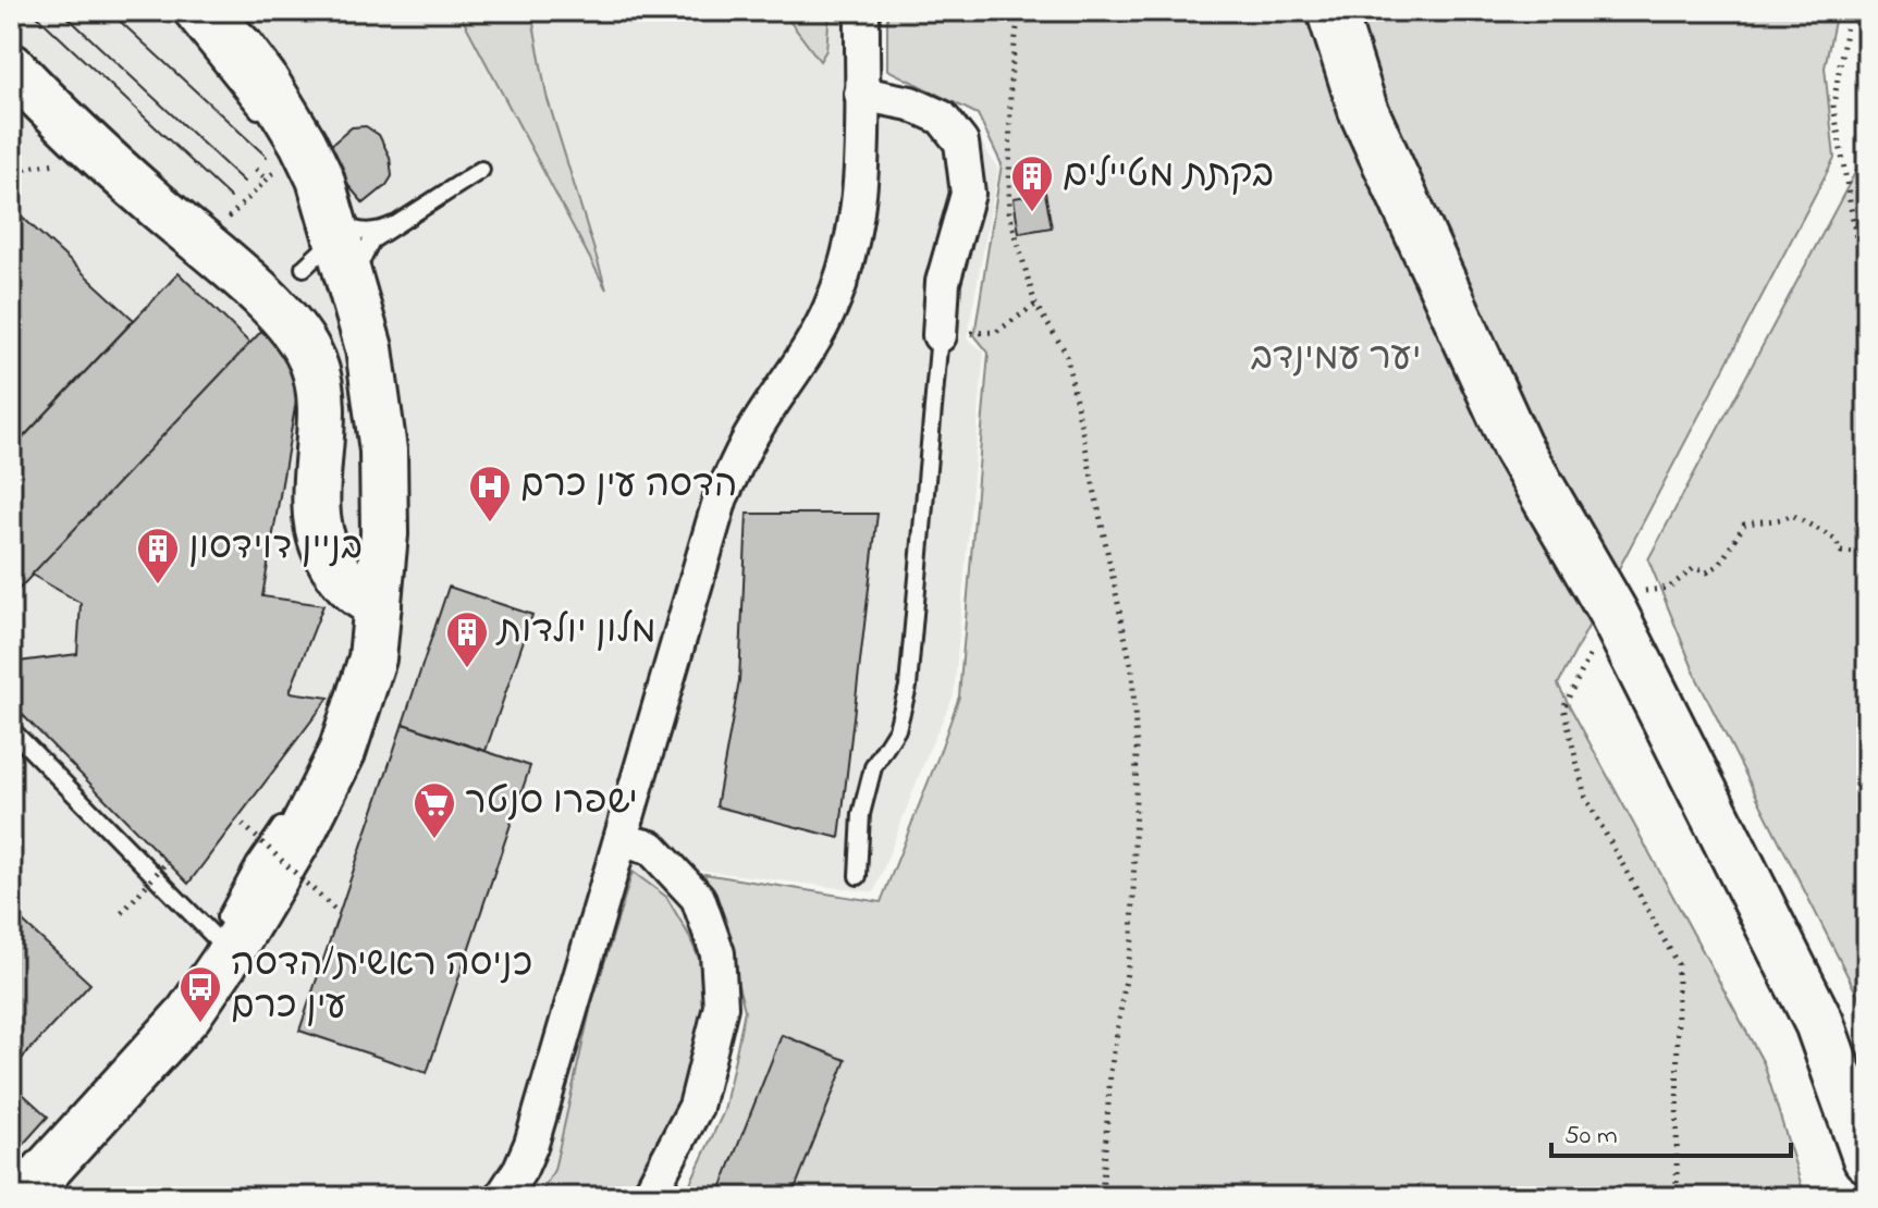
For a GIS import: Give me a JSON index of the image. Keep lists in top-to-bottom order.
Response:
{
  "parks": ["יער עמינדב"],
  "places": {
    "building": ["בקתת מטיילים", "בניין דוידסון", "מלון יולדות"],
    "hospital": ["הדסה עין כרם"],
    "supermarket": ["ישפרו סנטר"],
    "bus stop": ["כניסה ראשית/הדסה עין כרם"]
  },
  "scale_bar": "50 m"
}
